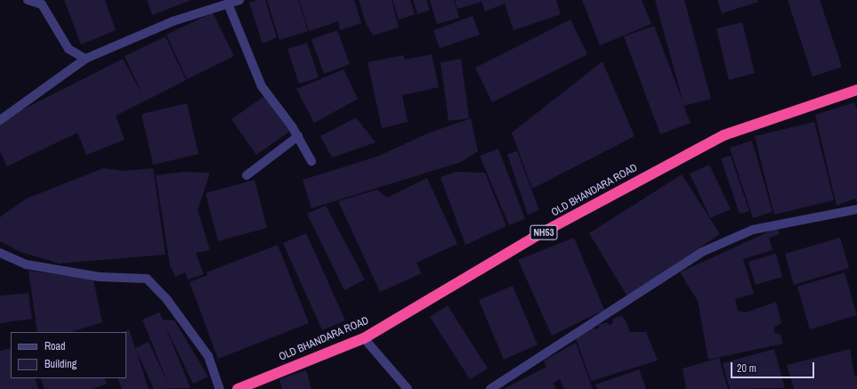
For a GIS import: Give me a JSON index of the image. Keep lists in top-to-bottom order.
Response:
{
  "streets": {
    "highway": ["OLD BHANDARA ROAD", "NH53"]
  },
  "legend": ["Road", "Building"],
  "scale_bar": "20 m"
}
